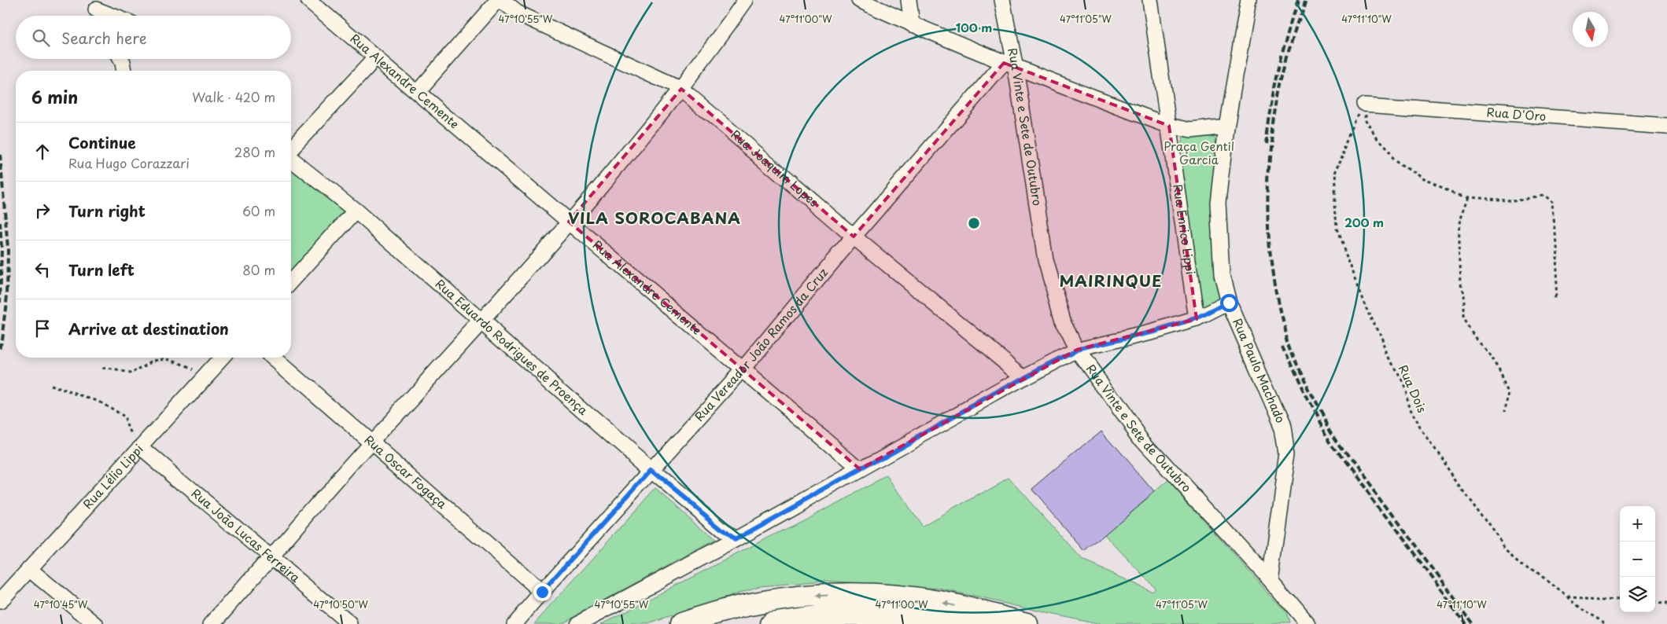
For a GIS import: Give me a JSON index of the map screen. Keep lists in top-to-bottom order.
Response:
{
  "streets": {
    "street": [
      "Rua Alexandre Cemente",
      "Rua D'Oro",
      "Rua Vinte e Sete de Outubro",
      "Rua Joaquim Lopes",
      "Rua Enrico Lippi",
      "Rua Vereador João Ramos da Cruz",
      "Rua Eduardo Rodrigues de Proença",
      "Rua Paulo Machado",
      "Rua Oscar Fogaça",
      "Rua Lélio Lippi",
      "Rua João Lucas Ferreira"
    ],
    "path": ["Rua Dois"]
  },
  "crossings": [
    ["Rua Alexandre Cemente", "Rua Vereador João Ramos da Cruz"],
    ["Rua D'Oro", "Rua Dois"],
    ["Rua Vinte e Sete de Outubro", "Rua Vereador João Ramos da Cruz"],
    ["Rua Vinte e Sete de Outubro", "Rua Paulo Machado"],
    ["Rua Joaquim Lopes", "Rua Vereador João Ramos da Cruz"],
    ["Rua Vereador João Ramos da Cruz", "Rua Eduardo Rodrigues de Proença"],
    ["Rua Vereador João Ramos da Cruz", "Rua Oscar Fogaça"],
    ["Rua Lélio Lippi", "Rua João Lucas Ferreira"]
  ],
  "districts": ["VILA SOROCABANA", "MAIRINQUE"],
  "parks": ["Praça Gentil Garcia"],
  "north": "bottom",
  "page": {
    "search": "Search here",
    "heading": ["6 min", "Walk · 420 m"],
    "list": [
      ["Continue", "Rua Hugo Corazzari", "280 m"],
      ["Turn right", "60 m"],
      ["Turn left", "80 m"],
      "Arrive at destination"
    ],
    "map_buttons": ["+", "−"]
  },
  "coordinates": [
    "47°10'55\"W",
    "47°11'00\"W",
    "47°11'05\"W",
    "47°11'10\"W",
    "47°10'45\"W",
    "47°10'50\"W"
  ],
  "rings": ["100 m", "200 m"]
}
